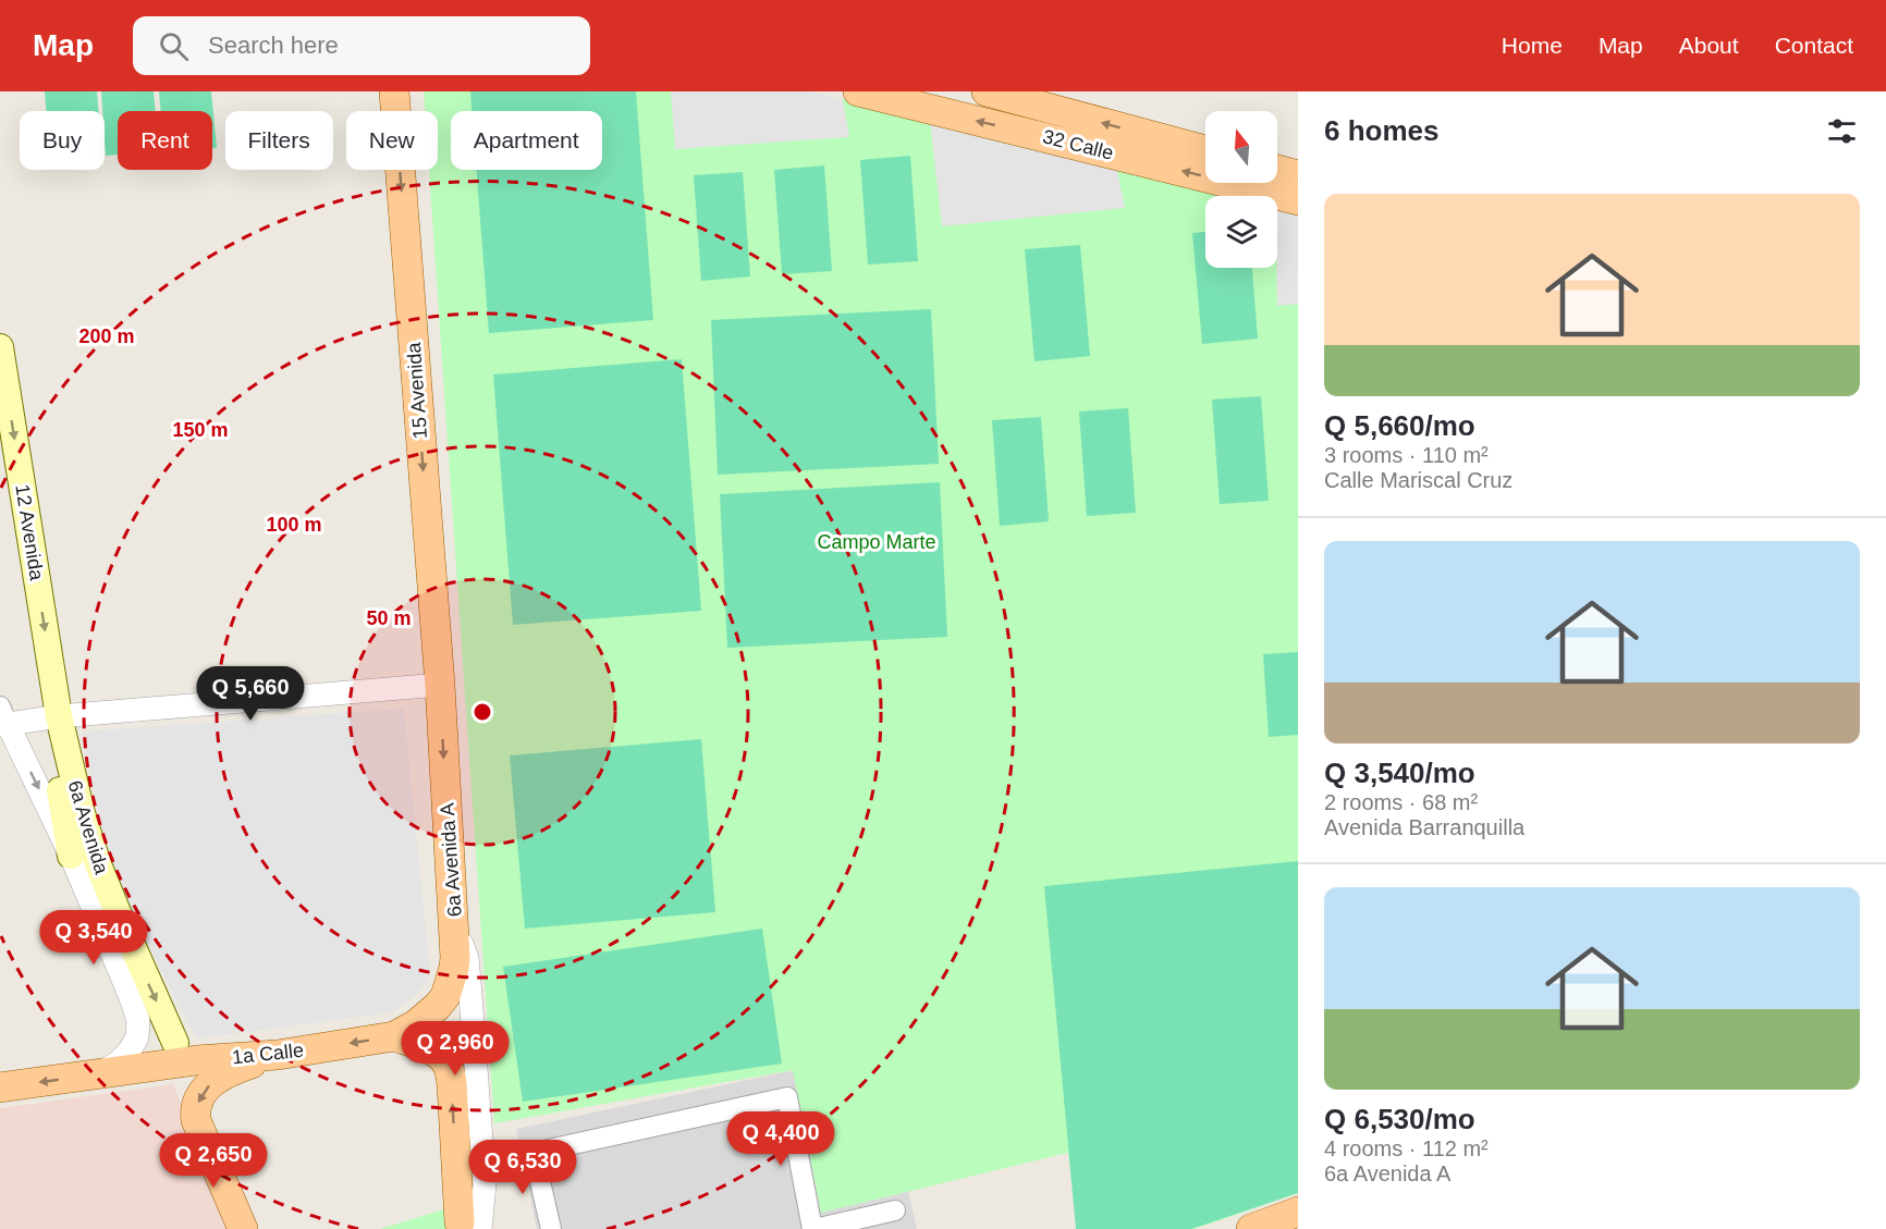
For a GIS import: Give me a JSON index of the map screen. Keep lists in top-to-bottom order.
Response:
{
  "streets": {
    "main road": [
      "32 Calle",
      "15 Avenida",
      "12 Avenida",
      "6a Avenida",
      "6a Avenida A",
      "1a Calle"
    ]
  },
  "crossings": [
    ["15 Avenida", "6a Avenida A"],
    ["12 Avenida", "6a Avenida"],
    ["6a Avenida A", "1a Calle"]
  ],
  "one_way": [
    "32 Calle",
    "15 Avenida",
    "12 Avenida",
    "6a Avenida A",
    "1a Calle"
  ],
  "parks": ["Campo Marte"],
  "north": "top",
  "page": {
    "header": "Map",
    "search": "Search here",
    "nav": [
      "Home",
      "Map",
      "About",
      "Contact"
    ],
    "heading": "6 homes",
    "chip": [
      "Buy",
      "Rent",
      "Filters",
      "New",
      "Apartment"
    ],
    "list": [
      {
        "name": "Q 5,660/mo",
        "note": "3 rooms · 110 m² · Calle Mariscal Cruz"
      },
      {
        "name": "Q 3,540/mo",
        "note": "2 rooms · 68 m² · Avenida Barranquilla"
      },
      {
        "name": "Q 6,530/mo",
        "note": "4 rooms · 112 m² · 6a Avenida A"
      }
    ],
    "price": [
      "Q 5,660",
      "Q 3,540",
      "Q 2,960",
      "Q 4,400",
      "Q 2,650",
      "Q 6,530"
    ]
  },
  "rings": [
    "200 m",
    "150 m",
    "100 m",
    "50 m"
  ]
}
